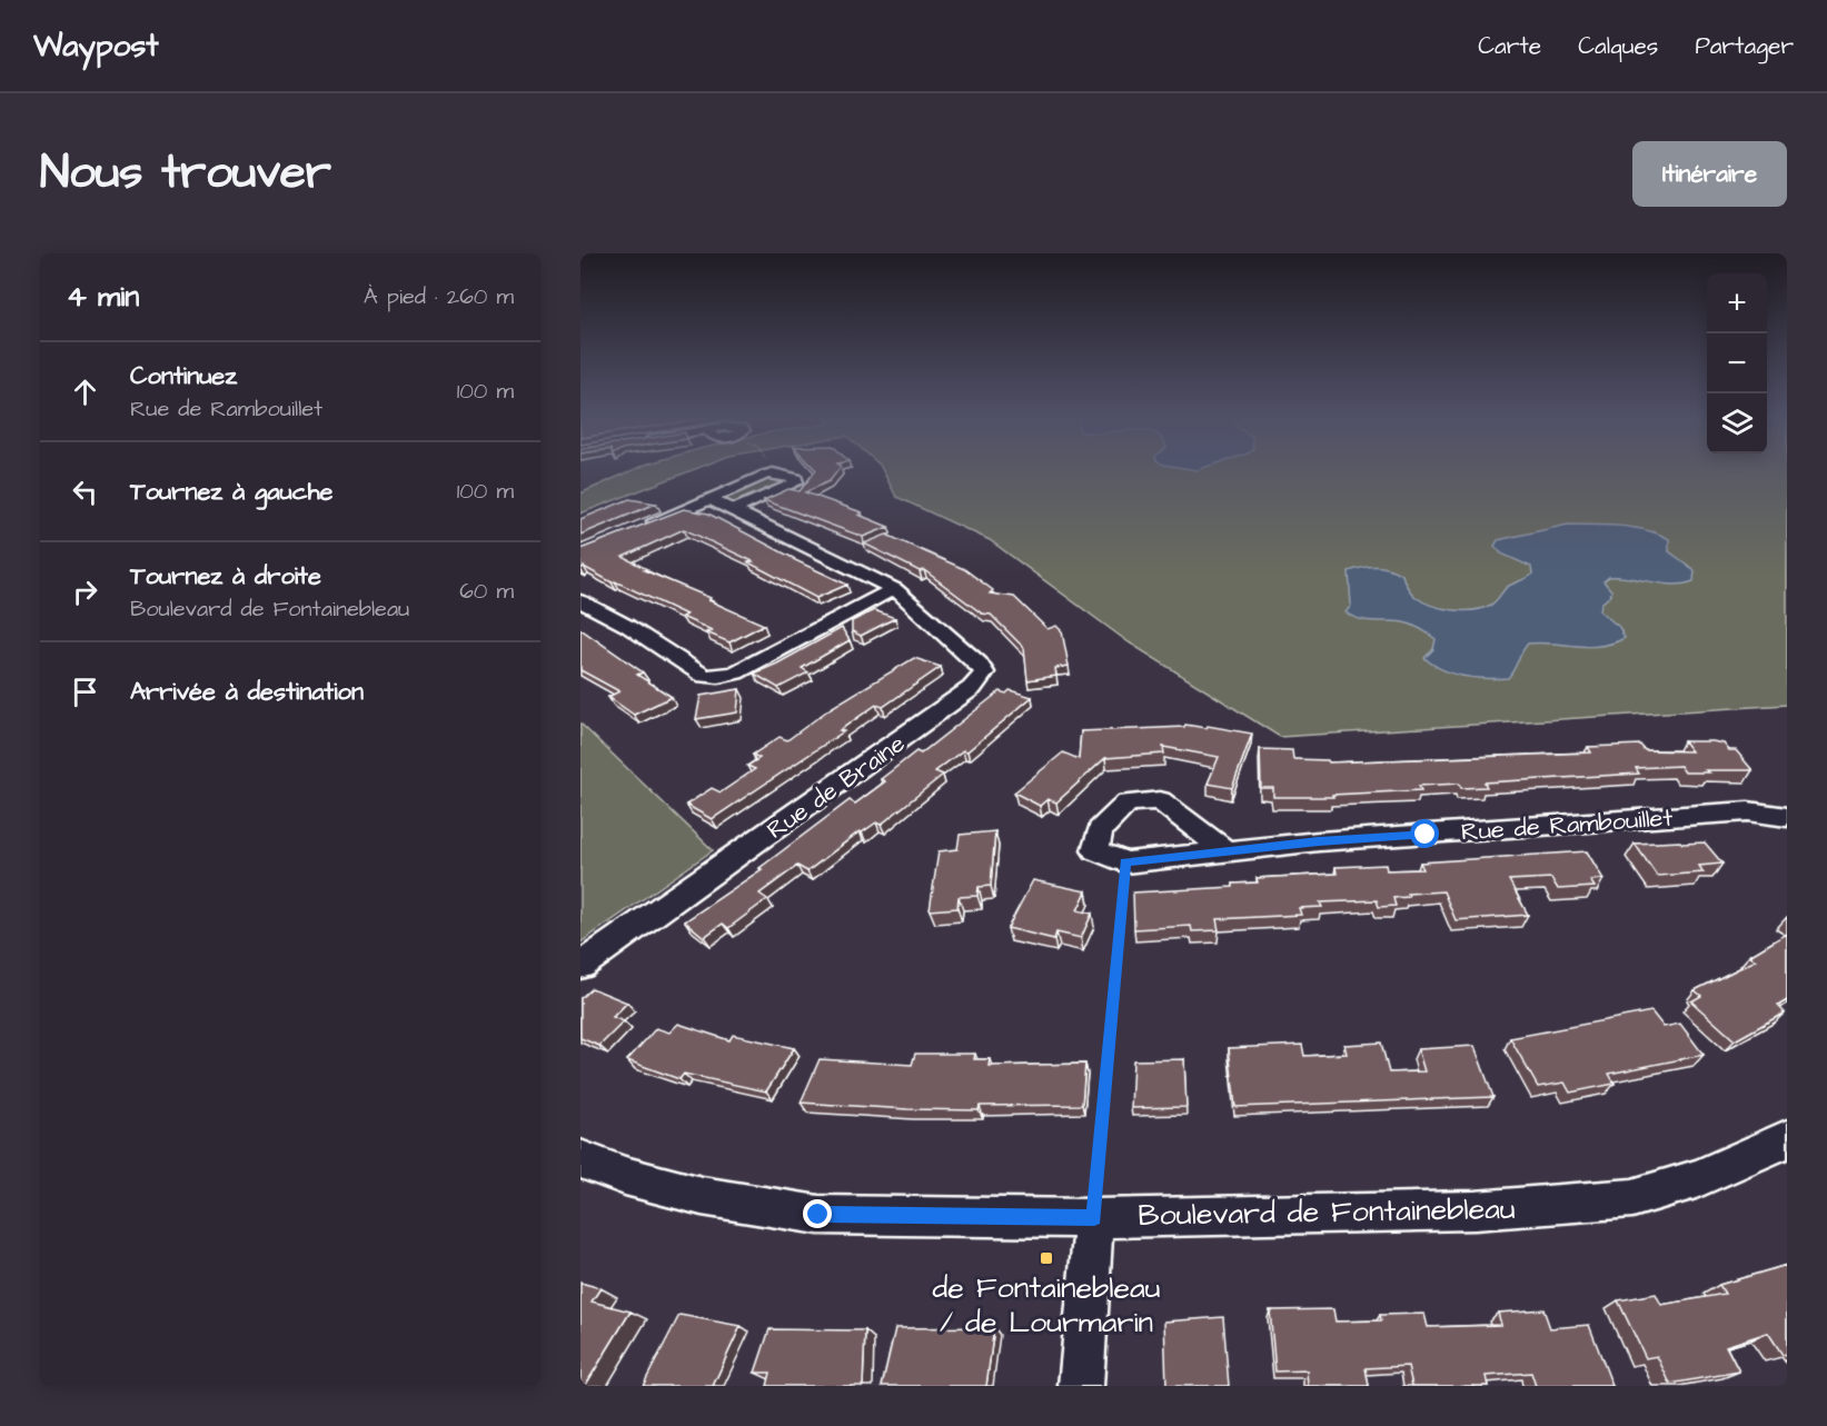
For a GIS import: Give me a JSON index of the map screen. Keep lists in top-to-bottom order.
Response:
{
  "streets": {
    "street": ["Rue de Braine", "Rue de Rambouillet", "Boulevard de Fontainebleau"]
  },
  "places": {
    "transit": ["de Fontainebleau / de Lourmarin"]
  },
  "page": {
    "header": "Waypost",
    "nav": ["Carte", "Calques", "Partager"],
    "title": "Nous trouver",
    "buttons": "Itinéraire",
    "heading": ["4 min", "À pied · 260 m"],
    "map_buttons": ["+", "−"],
    "list": [
      ["Continuez", "Rue de Rambouillet", "100 m"],
      ["Tournez à gauche", "100 m"],
      ["Tournez à droite", "Boulevard de Fontainebleau", "60 m"],
      "Arrivée à destination"
    ]
  }
}
